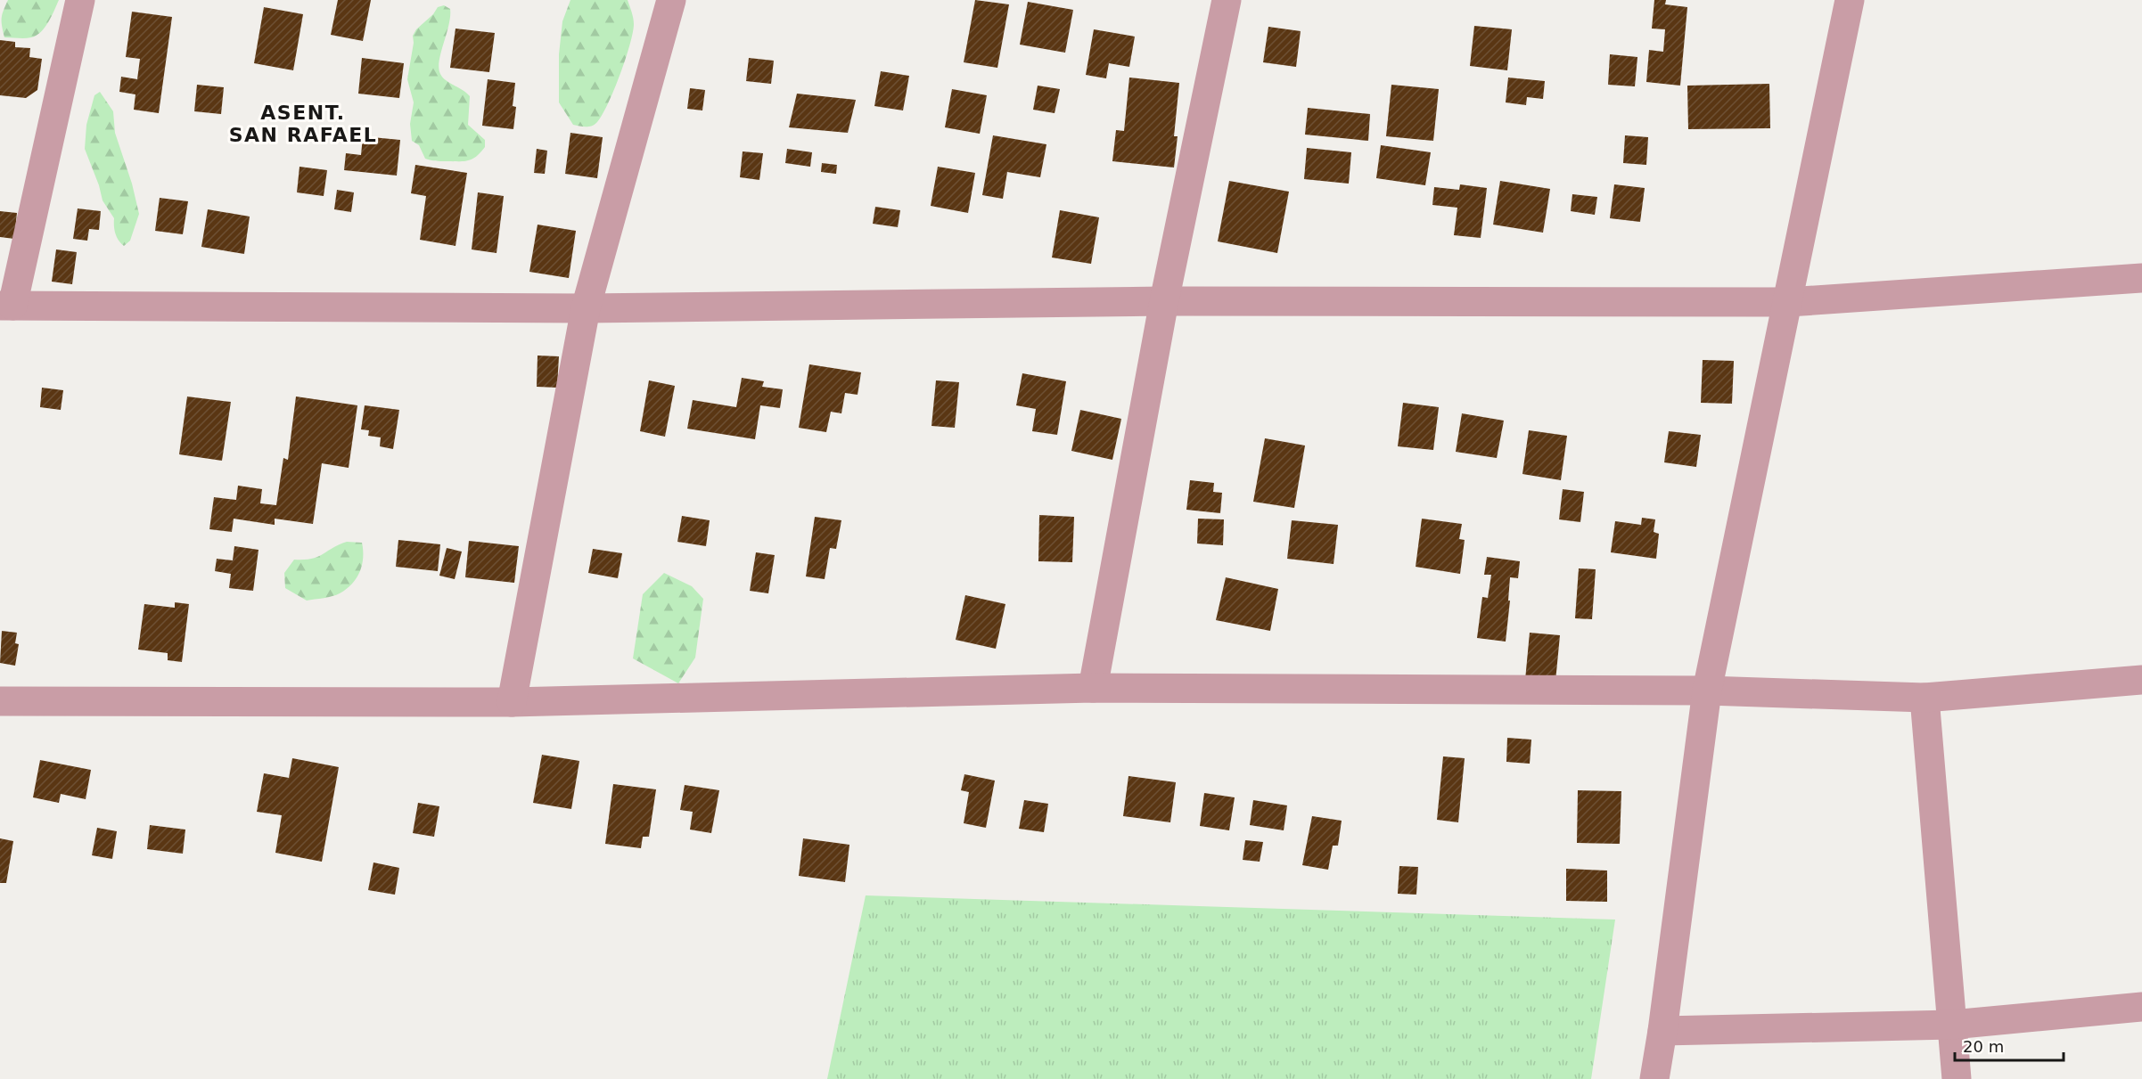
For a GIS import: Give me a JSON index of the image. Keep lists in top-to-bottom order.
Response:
{
  "districts": ["ASENT. SAN RAFAEL"],
  "scale_bar": "20 m"
}
